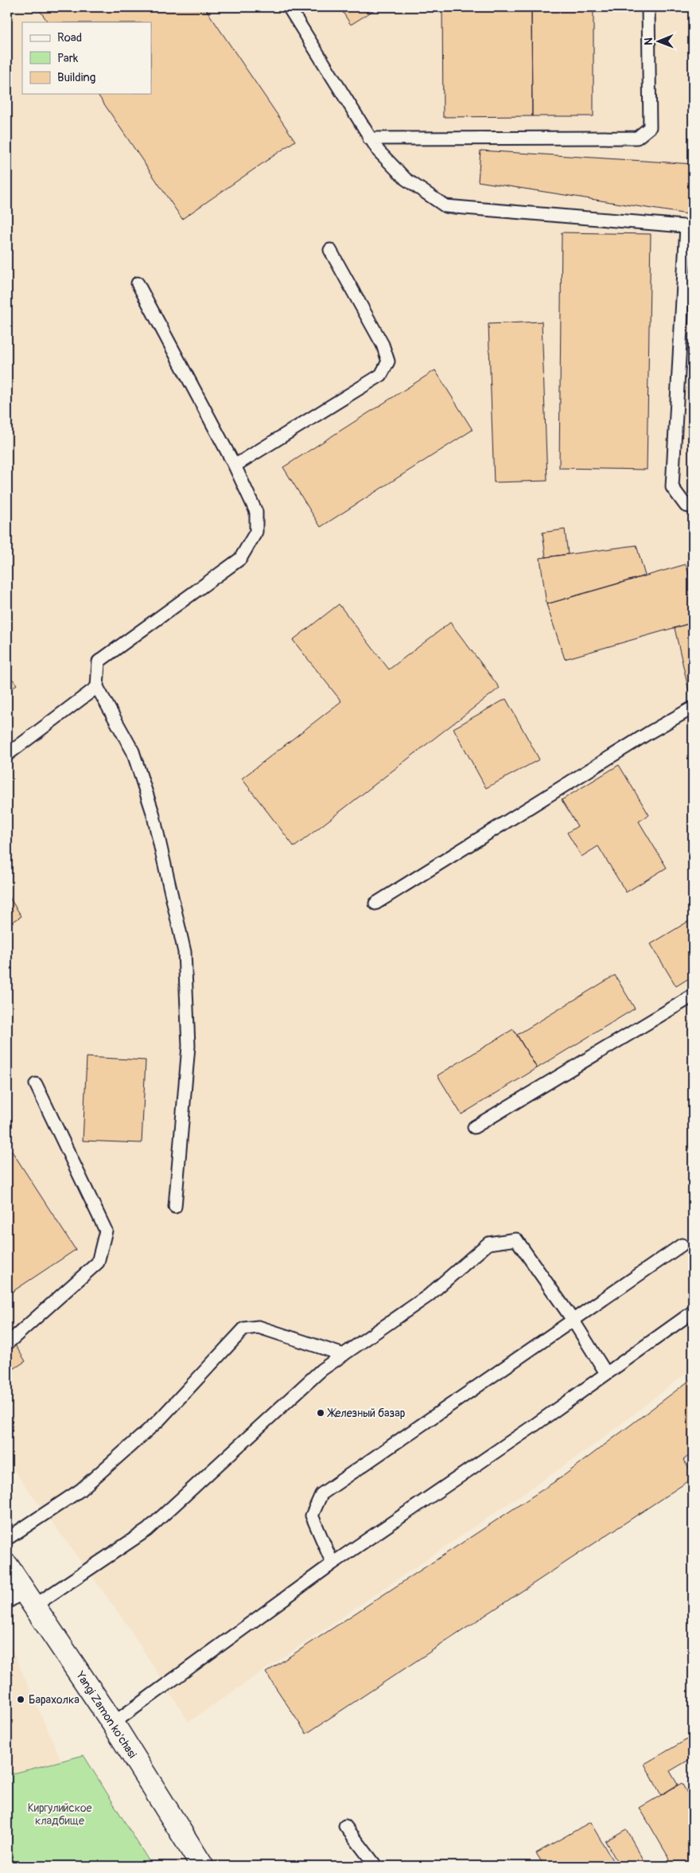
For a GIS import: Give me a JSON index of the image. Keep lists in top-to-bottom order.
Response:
{
  "streets": {
    "street": ["Yangi Zamon ko'chasi"]
  },
  "parks": ["Киргулийское кладбище"],
  "places": ["Железный базар", "Барахолка"],
  "legend": ["Road", "Park", "Building"],
  "north": "left"
}
